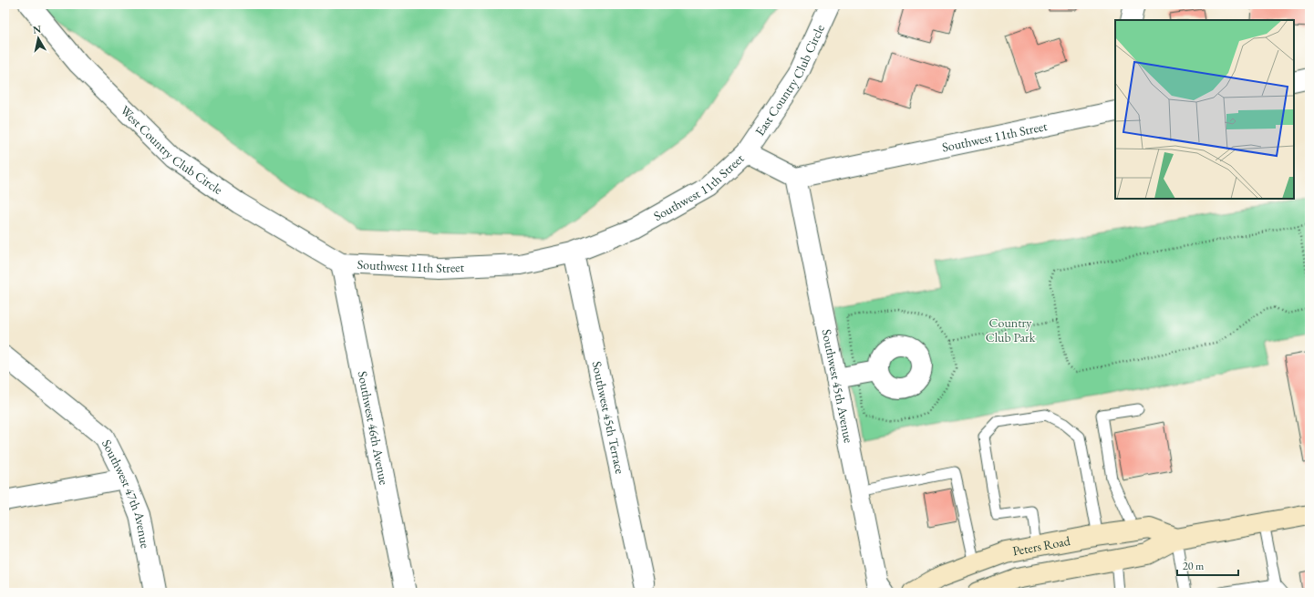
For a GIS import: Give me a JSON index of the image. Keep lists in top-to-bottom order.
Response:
{
  "streets": {
    "street": [
      "East Country Club Circle",
      "Southwest 11th Street",
      "West Country Club Circle",
      "Southwest 45th Avenue",
      "Southwest 45th Terrace",
      "Southwest 46th Avenue",
      "Southwest 47th Avenue",
      "Peters Road"
    ]
  },
  "crossings": [
    ["East Country Club Circle", "Southwest 11th Street"],
    ["Southwest 11th Street", "West Country Club Circle"],
    ["Southwest 11th Street", "Southwest 45th Avenue"],
    ["Southwest 11th Street", "Southwest 45th Terrace"],
    ["Southwest 11th Street", "Southwest 46th Avenue"],
    ["West Country Club Circle", "Southwest 46th Avenue"]
  ],
  "parks": ["Country Club Park"],
  "scale_bar": "20 m",
  "north": "top"
}
